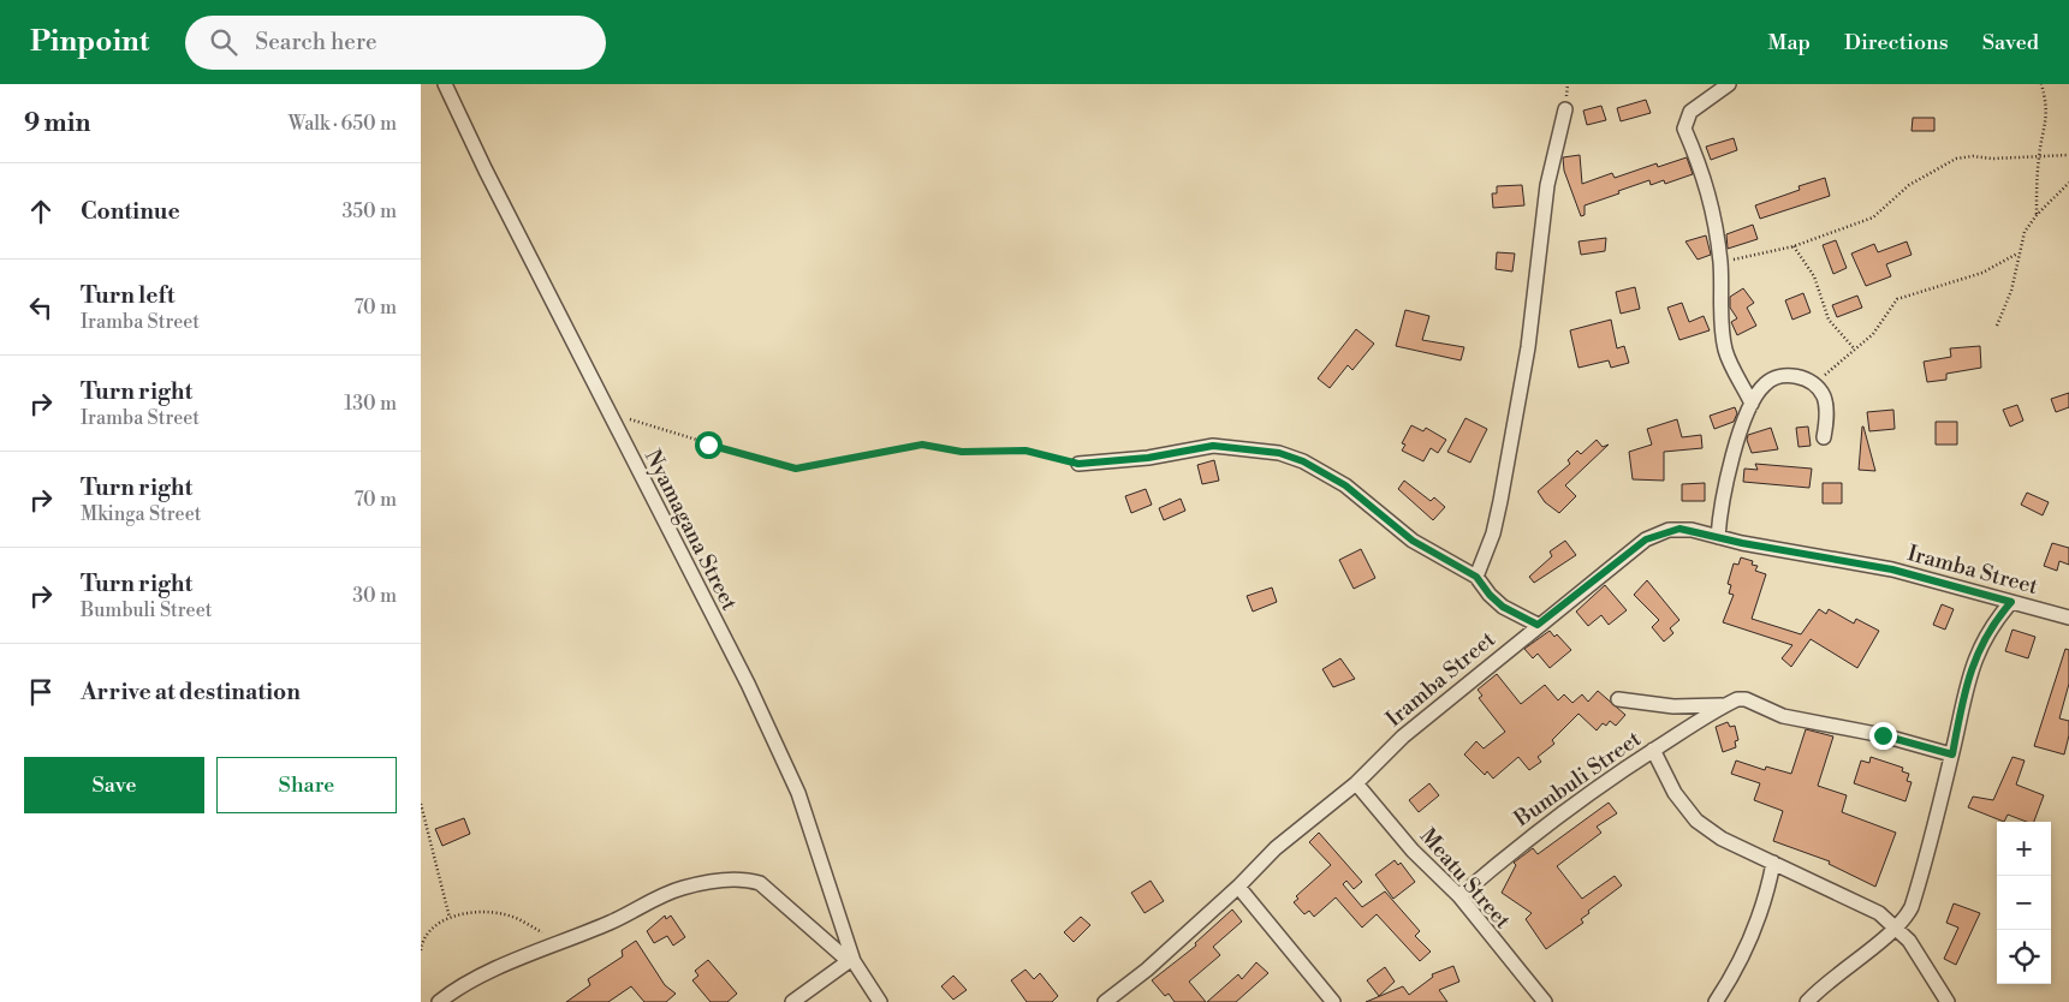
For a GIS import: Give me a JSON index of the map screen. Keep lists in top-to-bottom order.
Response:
{
  "streets": {
    "street": [
      "Nyamagana Street",
      "Iramba Street",
      "Bumbuli Street",
      "Meatu Street"
    ]
  },
  "crossings": [
    ["Iramba Street", "Meatu Street"],
    ["Bumbuli Street", "Meatu Street"]
  ],
  "page": {
    "header": "Pinpoint",
    "search": "Search here",
    "nav": ["Map", "Directions", "Saved"],
    "heading": ["9 min", "Walk · 650 m"],
    "list": [
      ["Continue", "350 m"],
      ["Turn left", "Iramba Street", "70 m"],
      ["Turn right", "Iramba Street", "130 m"],
      ["Turn right", "Mkinga Street", "70 m"],
      ["Turn right", "Bumbuli Street", "30 m"],
      "Arrive at destination"
    ],
    "buttons": ["Save", "Share"],
    "map_buttons": ["+", "−"]
  }
}
